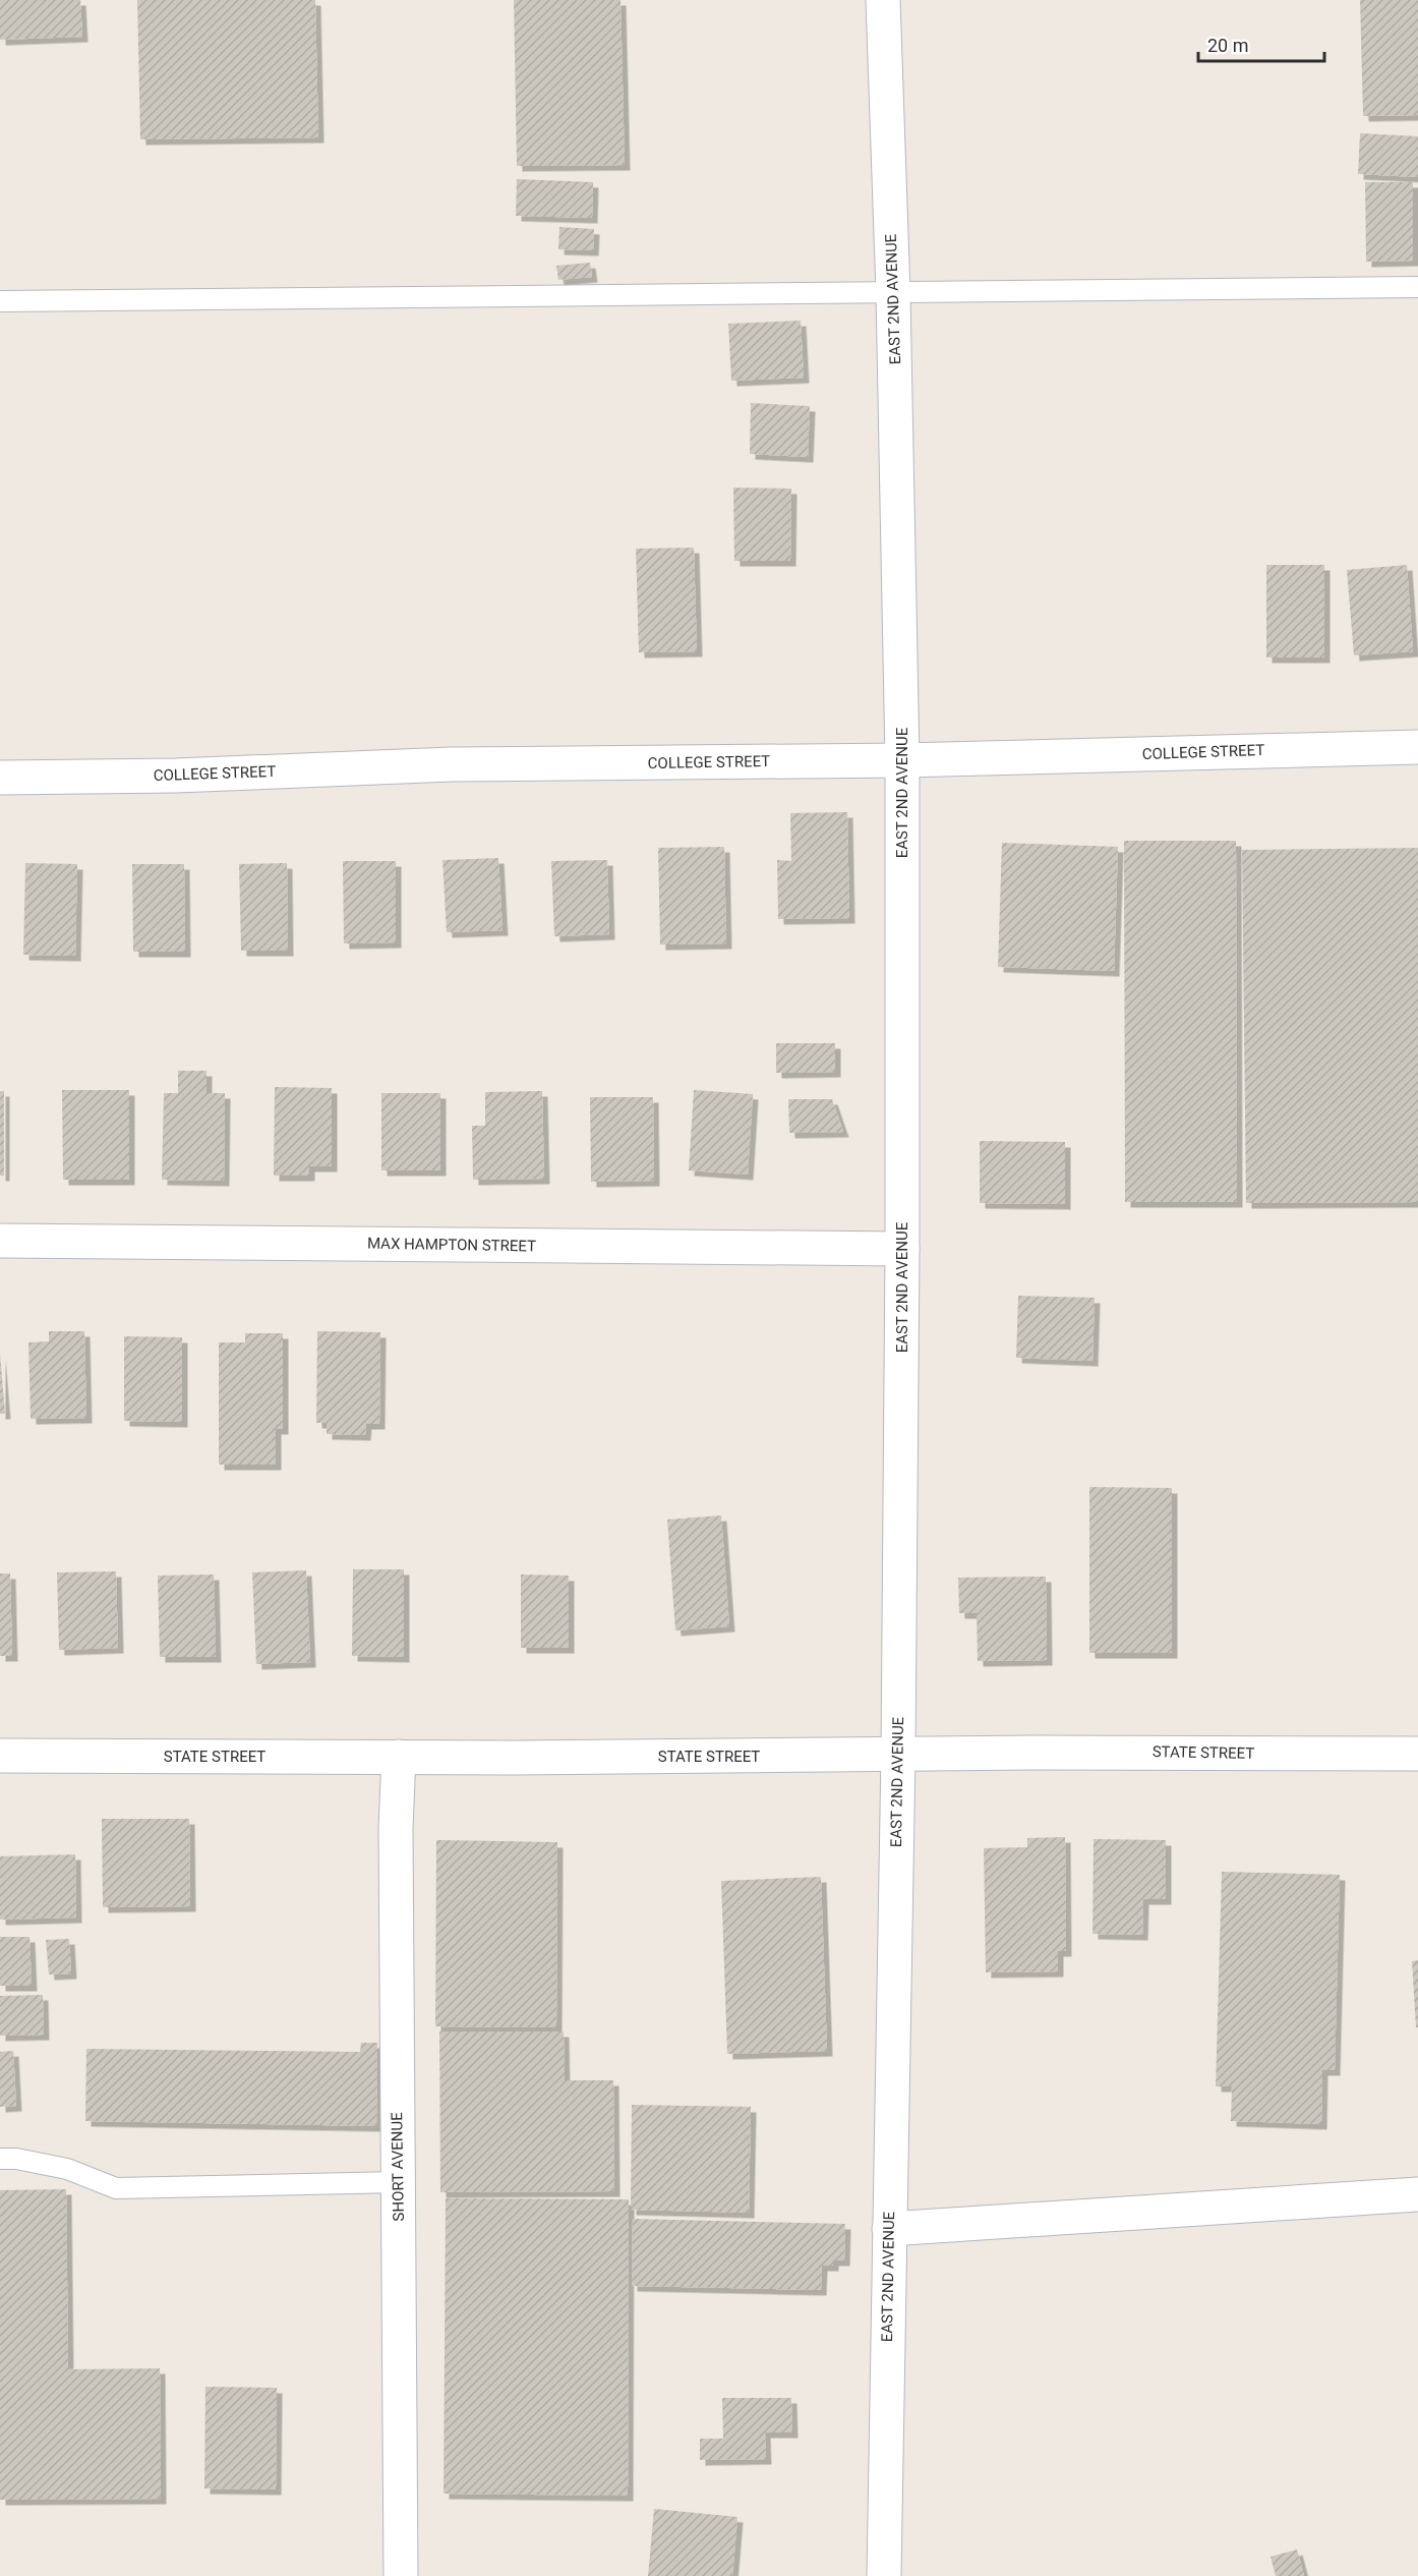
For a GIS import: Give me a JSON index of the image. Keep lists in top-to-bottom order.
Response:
{
  "streets": {
    "street": [
      "EAST 2ND AVENUE",
      "COLLEGE STREET",
      "MAX HAMPTON STREET",
      "STATE STREET",
      "SHORT AVENUE"
    ]
  },
  "crossings": [
    ["EAST 2ND AVENUE", "COLLEGE STREET"],
    ["EAST 2ND AVENUE", "MAX HAMPTON STREET"],
    ["EAST 2ND AVENUE", "STATE STREET"],
    ["STATE STREET", "SHORT AVENUE"]
  ],
  "scale_bar": "20 m"
}
